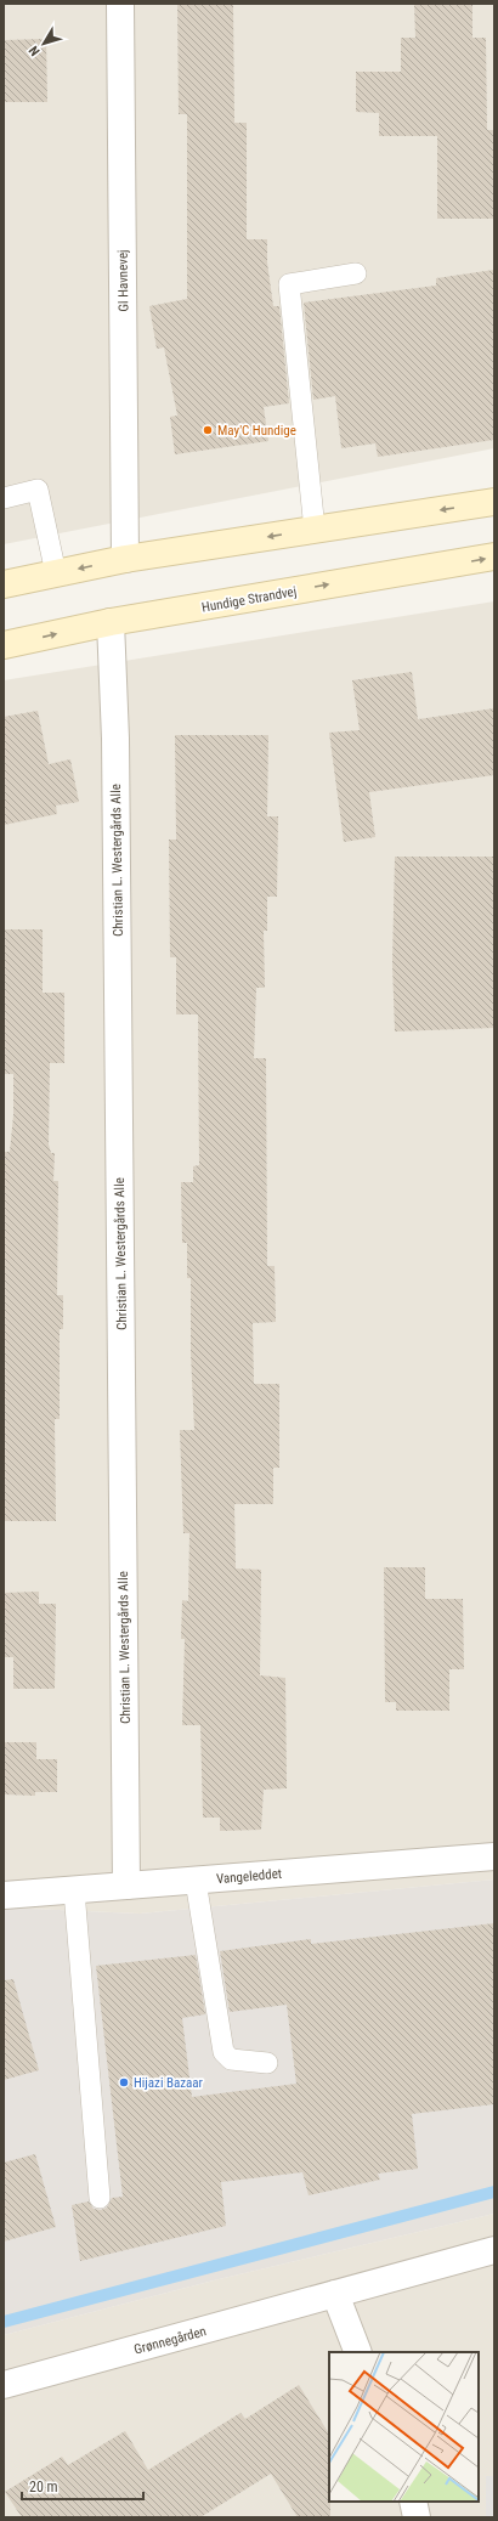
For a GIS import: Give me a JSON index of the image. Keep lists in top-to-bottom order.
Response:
{
  "streets": {
    "main road": ["Hundige Strandvej"],
    "street": [
      "Gl Havnevej",
      "Christian L. Westergårds Alle",
      "Vangeleddet",
      "Grønnegården"
    ]
  },
  "crossings": [
    ["Hundige Strandvej", "Christian L. Westergårds Alle"],
    ["Christian L. Westergårds Alle", "Vangeleddet"]
  ],
  "places": ["May'C Hundige", "Hijazi Bazaar"],
  "scale_bar": "20 m",
  "north": "bottom left"
}
